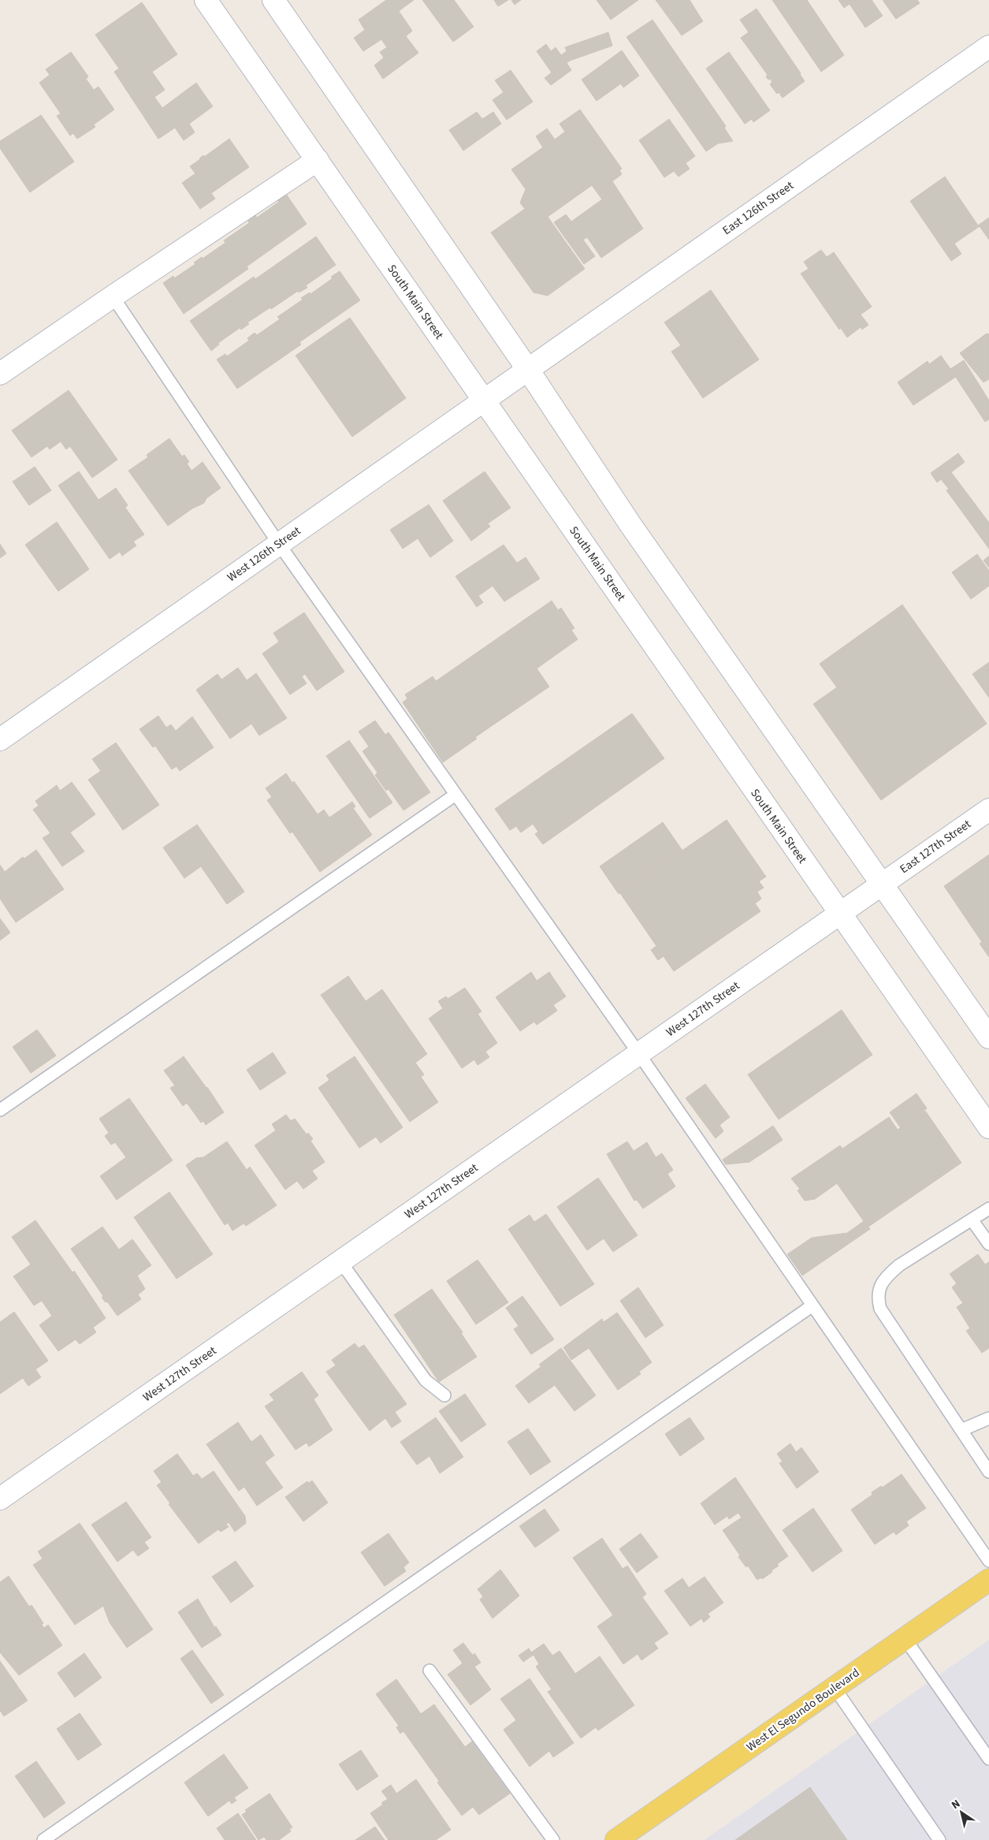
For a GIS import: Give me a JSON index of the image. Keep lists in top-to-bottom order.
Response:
{
  "streets": {
    "main road": ["West El Segundo Boulevard"],
    "street": [
      "East 126th Street",
      "South Main Street",
      "West 126th Street",
      "East 127th Street",
      "West 127th Street"
    ]
  },
  "crossings": [
    ["East 126th Street", "West 126th Street"],
    ["South Main Street", "West 126th Street"],
    ["South Main Street", "West 127th Street"],
    ["East 127th Street", "West 127th Street"]
  ],
  "north": "top left"
}
